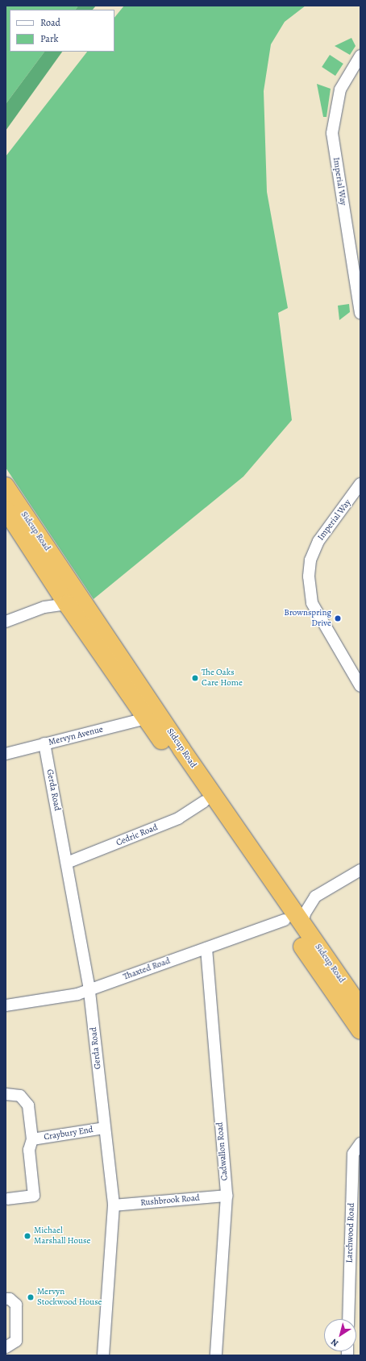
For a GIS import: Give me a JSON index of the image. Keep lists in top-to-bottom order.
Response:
{
  "streets": {
    "highway": ["Sidcup Road"],
    "street": [
      "Imperial Way",
      "Mervyn Avenue",
      "Gerda Road",
      "Cedric Road",
      "Thaxted Road",
      "Craybury End",
      "Cadwallon Road",
      "Rushbrook Road",
      "Larchwood Road"
    ]
  },
  "crossings": [
    ["Sidcup Road", "Mervyn Avenue"],
    ["Sidcup Road", "Cedric Road"],
    ["Sidcup Road", "Thaxted Road"],
    ["Mervyn Avenue", "Gerda Road"],
    ["Gerda Road", "Cedric Road"],
    ["Gerda Road", "Thaxted Road"],
    ["Gerda Road", "Craybury End"],
    ["Gerda Road", "Rushbrook Road"],
    ["Thaxted Road", "Cadwallon Road"],
    ["Cadwallon Road", "Rushbrook Road"]
  ],
  "places": [
    "Brownspring Drive",
    "The Oaks Care Home",
    "Michael Marshall House",
    "Mervyn Stockwood House"
  ],
  "legend": ["Road", "Park"],
  "north": "bottom left"
}
